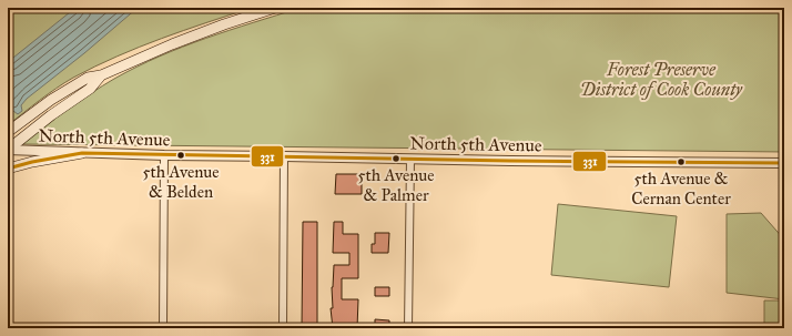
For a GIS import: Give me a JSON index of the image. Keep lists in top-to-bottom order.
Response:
{
  "streets": {
    "street": ["North 5th Avenue"]
  },
  "parks": ["Forest Preserve District of Cook County"],
  "places": ["5th Avenue & Belden", "5th Avenue & Palmer", "5th Avenue & Cernan Center"],
  "lines": ["transit line 331"]
}
